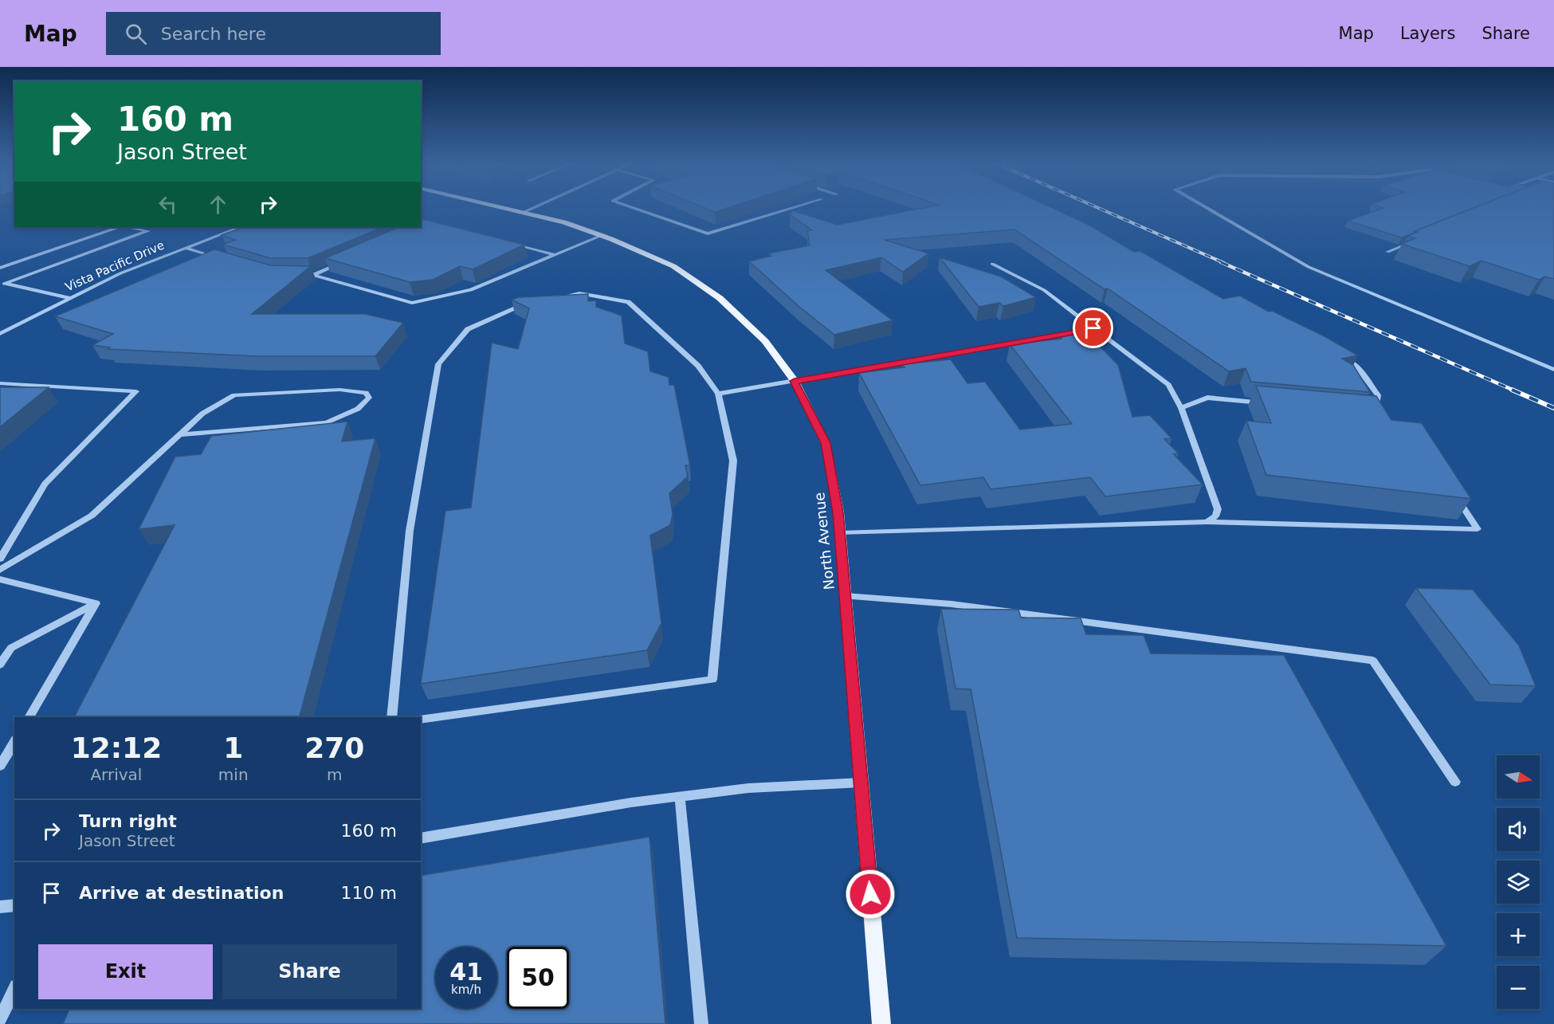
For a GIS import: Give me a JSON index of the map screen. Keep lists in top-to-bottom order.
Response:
{
  "streets": {
    "main road": ["North Avenue"],
    "street": ["Vista Pacific Drive"]
  },
  "north": "right",
  "page": {
    "header": "Map",
    "search": "Search here",
    "nav": ["Map", "Layers", "Share"],
    "turn": ["160 m", "Jason Street"],
    "eta": [
      "12:12",
      "Arrival",
      "1",
      "min",
      "270",
      "m"
    ],
    "map_buttons": ["+", "−"],
    "list": [
      {
        "name": "Turn right",
        "note": "Jason Street",
        "value": "160 m"
      },
      {
        "name": "Arrive at destination",
        "value": "110 m"
      }
    ],
    "buttons": ["Exit", "Share"],
    "speed": "41 km/h",
    "limit": "50"
  }
}
